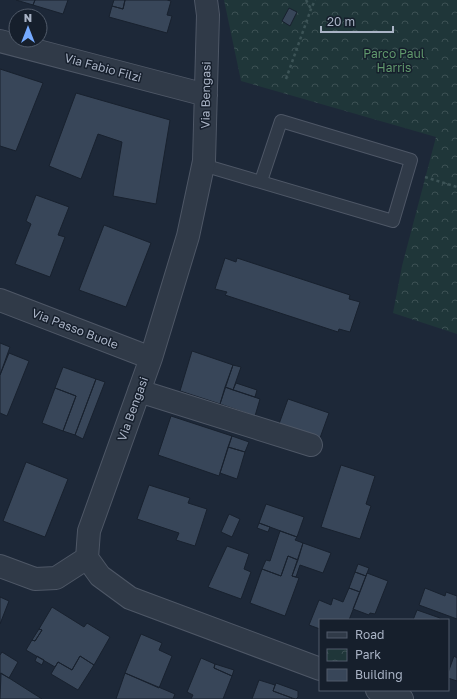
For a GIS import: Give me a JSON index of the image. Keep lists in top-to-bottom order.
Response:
{
  "streets": {
    "street": ["Via Fabio Filzi", "Via Bengasi", "Via Passo Buole"]
  },
  "crossings": [
    ["Via Fabio Filzi", "Via Bengasi"],
    ["Via Bengasi", "Via Passo Buole"]
  ],
  "parks": ["Parco Paul Harris"],
  "legend": ["Road", "Park", "Building"],
  "scale_bar": "20 m",
  "north": "top"
}
